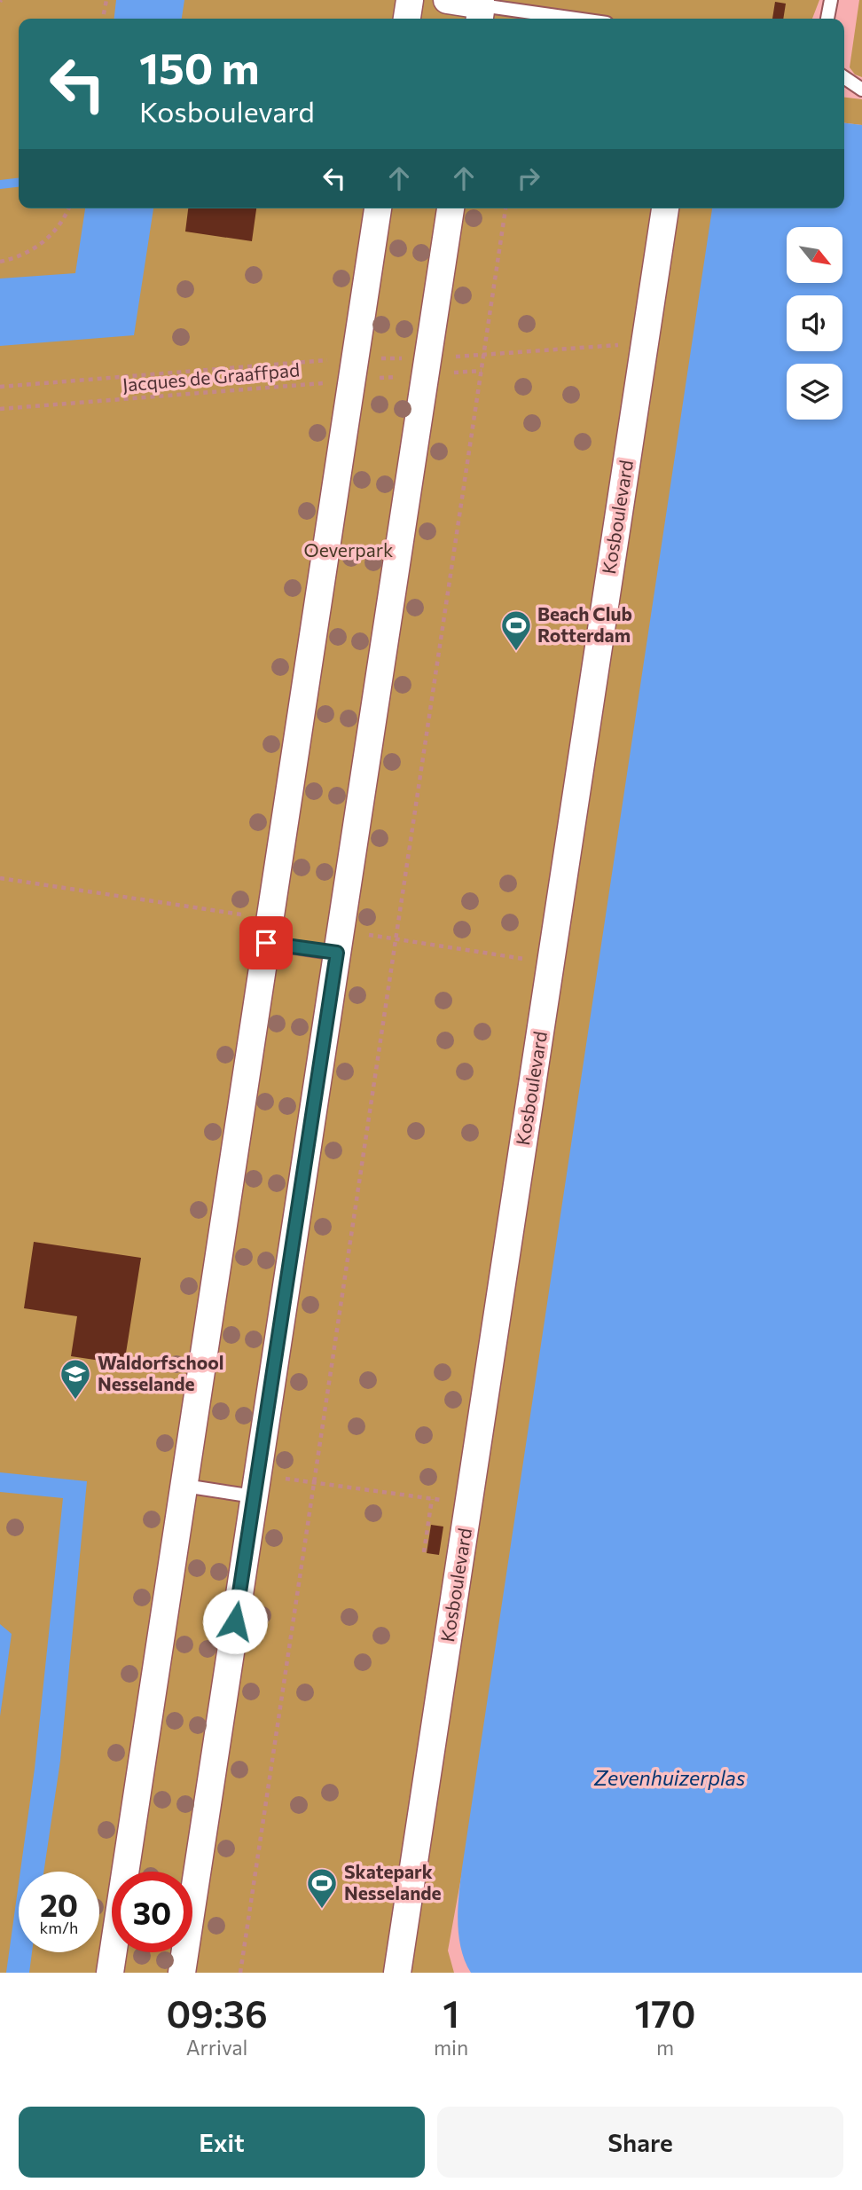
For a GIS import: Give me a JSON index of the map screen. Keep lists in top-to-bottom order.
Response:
{
  "streets": {
    "street": ["Kosboulevard"],
    "path": ["Jacques de Graaffpad"]
  },
  "water": ["Zevenhuizerplas"],
  "parks": ["Oeverpark"],
  "places": {
    "sports": ["Beach Club Rotterdam", "Skatepark Nesselande"],
    "school or university": ["Waldorfschool Nesselande"]
  },
  "north": "bottom right",
  "page": {
    "turn": ["150 m", "Kosboulevard"],
    "speed": "20 km/h",
    "limit": "30",
    "eta": [
      "09:36",
      "Arrival",
      "1",
      "min",
      "170",
      "m"
    ],
    "buttons": ["Exit", "Share"]
  }
}
